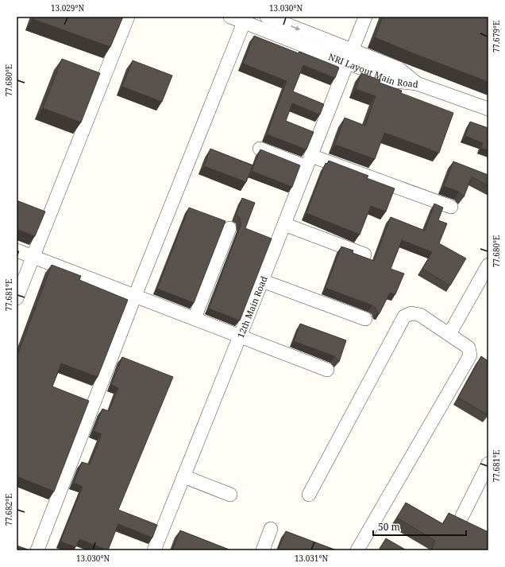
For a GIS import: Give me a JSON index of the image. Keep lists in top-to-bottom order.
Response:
{
  "streets": {
    "street": ["NRI Layout Main Road", "12th Main Road"]
  },
  "crossings": [
    ["NRI Layout Main Road", "12th Main Road"]
  ],
  "scale_bar": "50 m",
  "coordinates": [
    "13.029°N",
    "13.030°N",
    "77.679°E",
    "77.680°E",
    "77.681°E",
    "77.682°E",
    "13.031°N"
  ]
}
